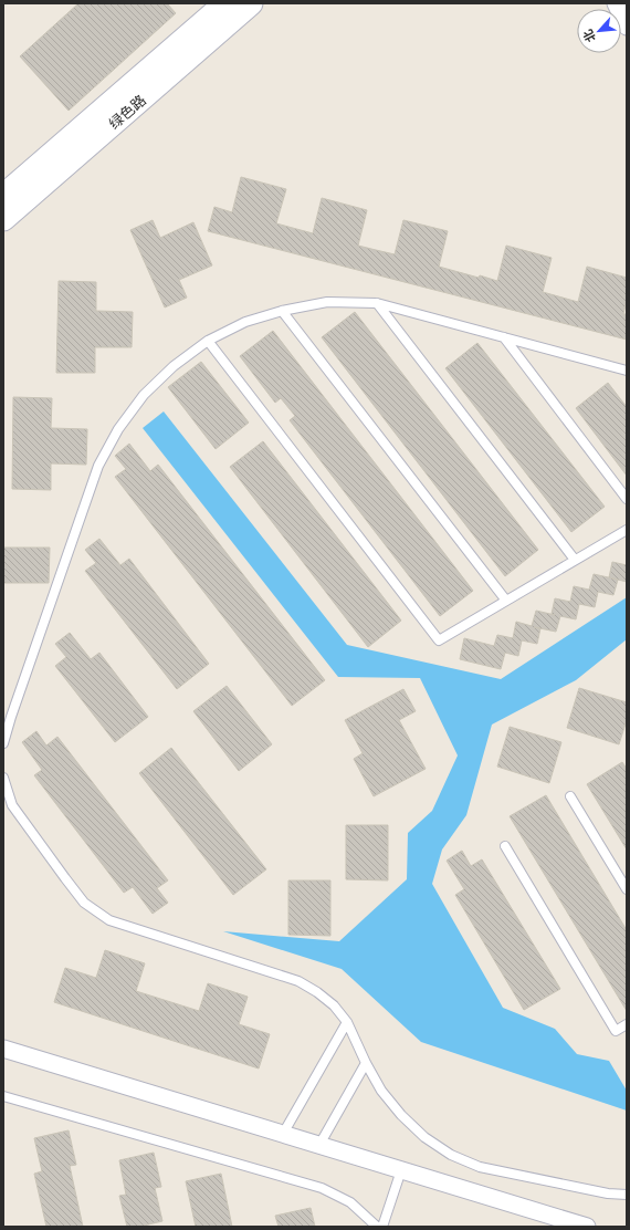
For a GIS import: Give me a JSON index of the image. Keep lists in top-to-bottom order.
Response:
{
  "streets": {
    "main road": ["绿色路"]
  },
  "north": "bottom left"
}
